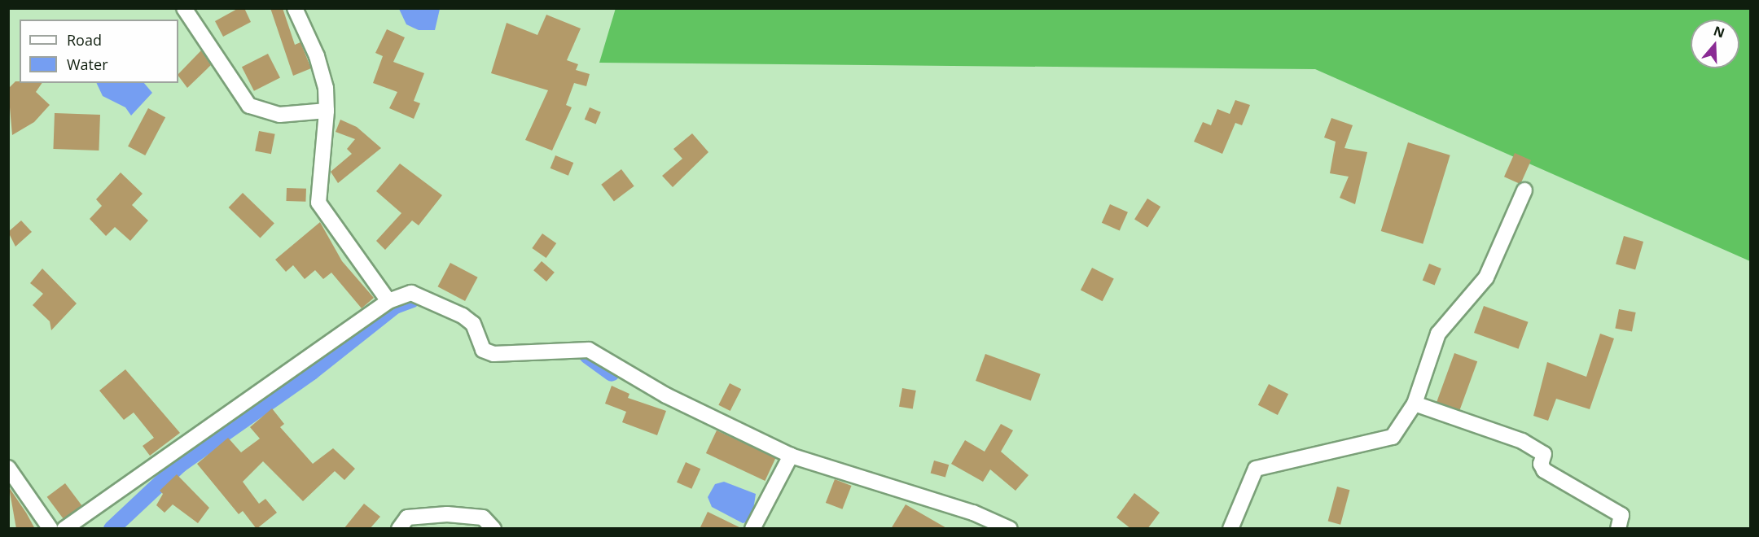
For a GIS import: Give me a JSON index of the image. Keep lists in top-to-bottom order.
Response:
{
  "legend": ["Road", "Water"],
  "north": "top"
}
